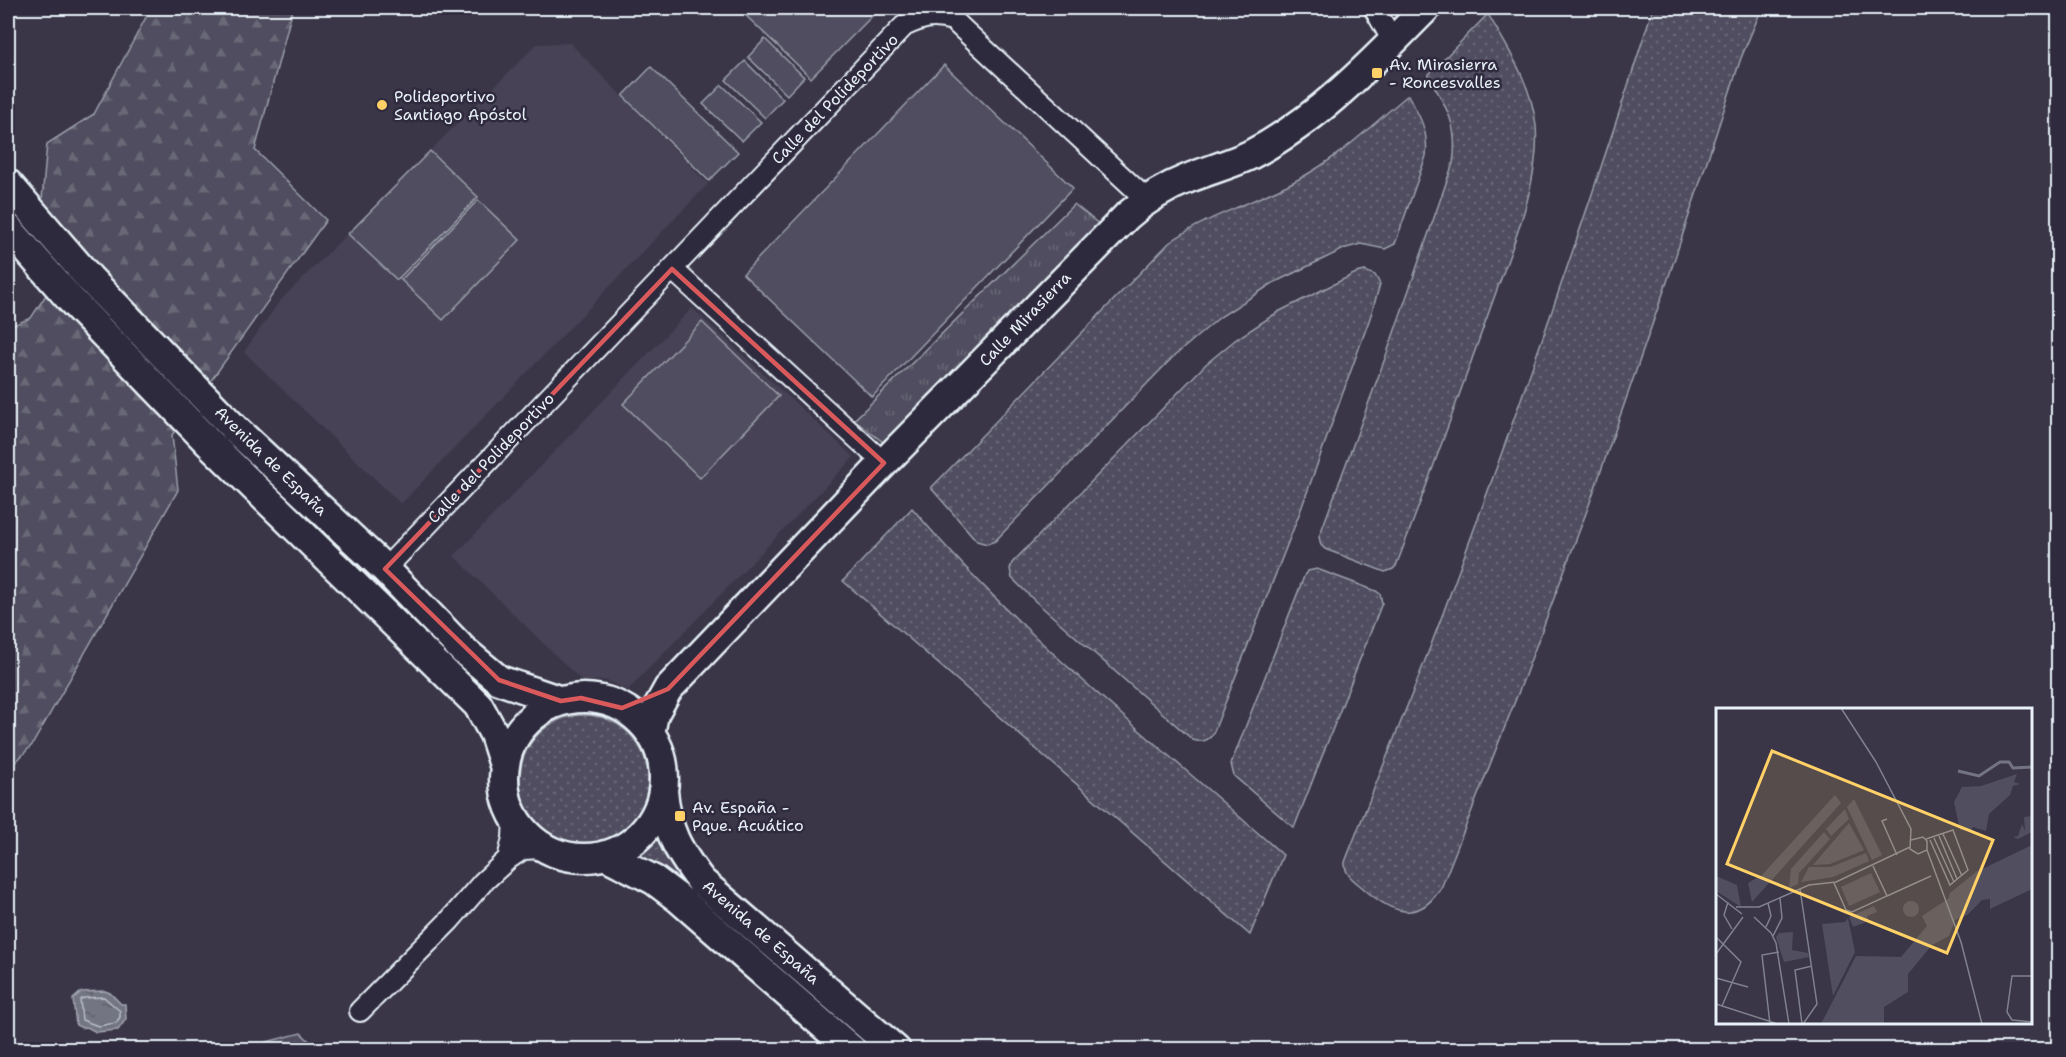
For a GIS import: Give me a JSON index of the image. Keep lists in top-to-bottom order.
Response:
{
  "streets": {
    "main road": ["Calle Mirasierra", "Avenida de España"],
    "street": ["Calle del Polideportivo"]
  },
  "crossings": [
    ["Calle del Polideportivo", "Calle Mirasierra"],
    ["Calle del Polideportivo", "Avenida de España"],
    ["Calle Mirasierra", "Avenida de España"]
  ],
  "places": {
    "transit": ["Av. Mirasierra - Roncesvalles", "Av. España - Pque. Acuático"],
    "other": ["Polideportivo Santiago Apóstol"]
  }
}
